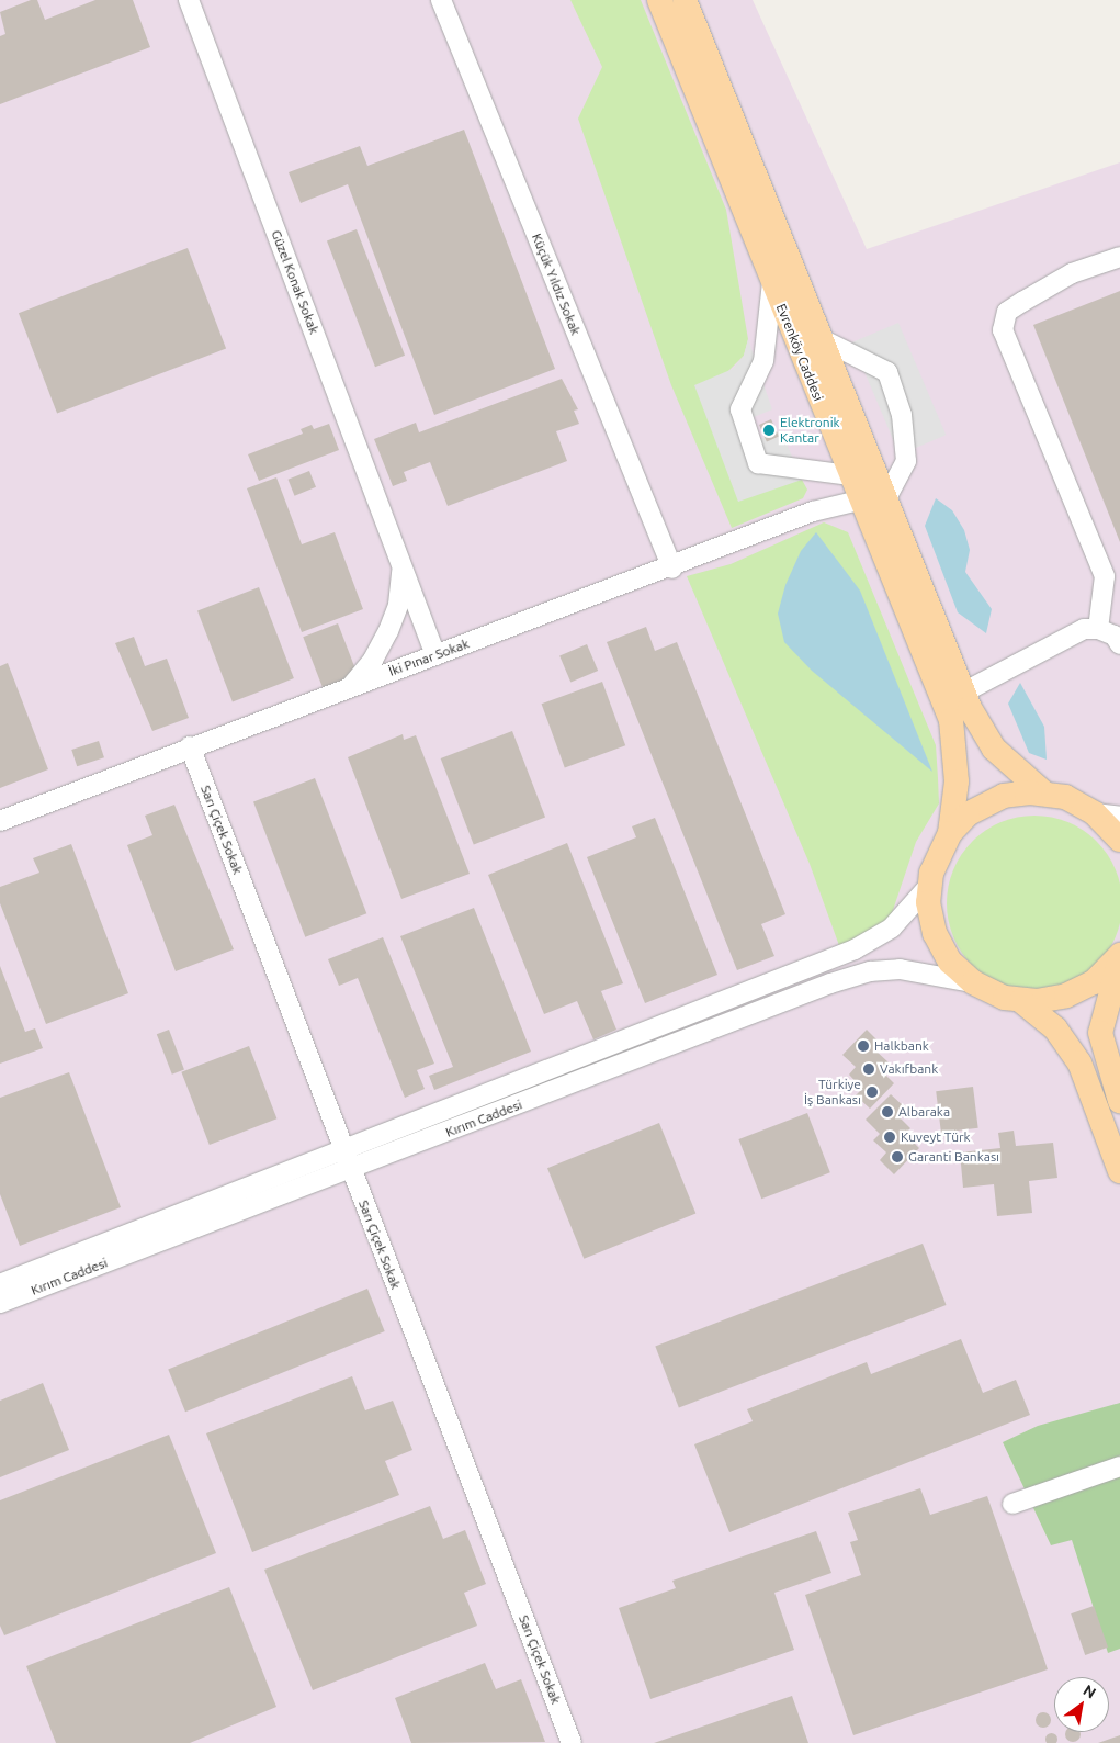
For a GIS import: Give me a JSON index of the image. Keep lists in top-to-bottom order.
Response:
{
  "streets": {
    "main road": ["Evrenköy Caddesi"],
    "street": [
      "Güzel Konak Sokak",
      "Küçük Yıldız Sokak",
      "İki Pınar Sokak",
      "Sarı Çiçek Sokak",
      "Kırım Caddesi"
    ]
  },
  "crossings": [
    ["Güzel Konak Sokak", "İki Pınar Sokak"],
    ["Küçük Yıldız Sokak", "İki Pınar Sokak"],
    ["Evrenköy Caddesi", "İki Pınar Sokak"],
    ["İki Pınar Sokak", "Sarı Çiçek Sokak"],
    ["Sarı Çiçek Sokak", "Kırım Caddesi"]
  ],
  "places": [
    "Elektronik Kantar",
    "Halkbank",
    "Vakıfbank",
    "Türkiye İş Bankası",
    "Albaraka",
    "Kuveyt Türk",
    "Garanti Bankası"
  ],
  "north": "top right"
}
